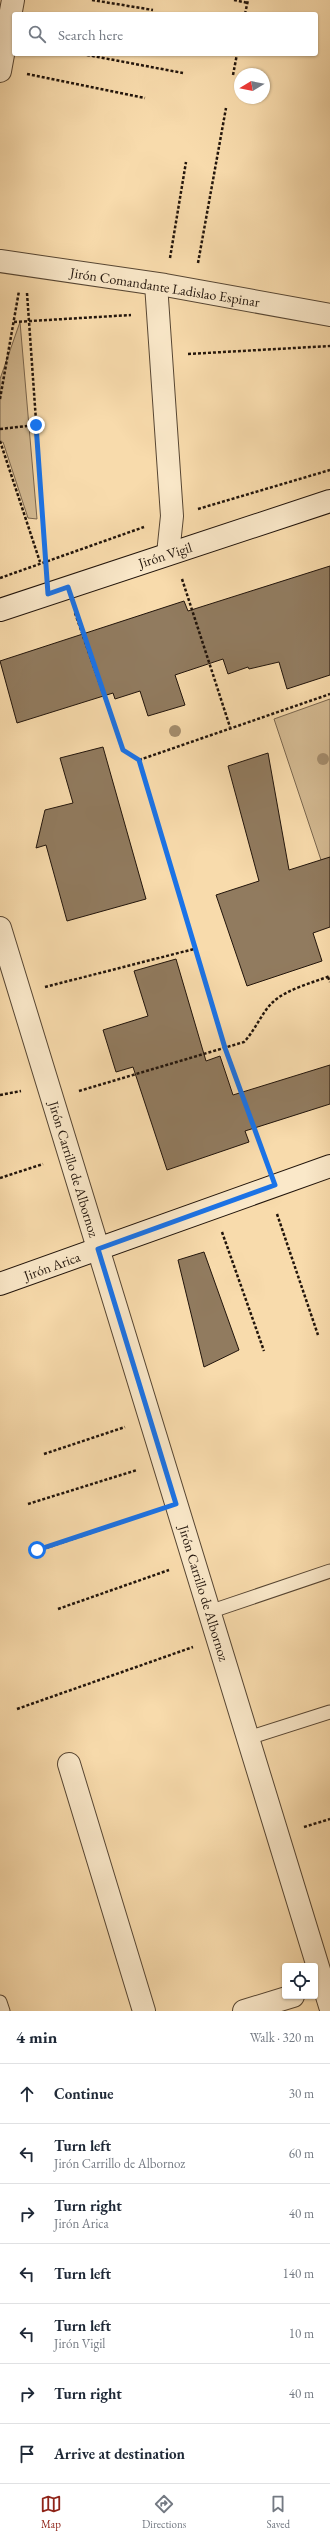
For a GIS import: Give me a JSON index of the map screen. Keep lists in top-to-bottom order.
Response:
{
  "streets": {
    "street": [
      "Jirón Comandante Ladislao Espinar",
      "Jirón Vigil",
      "Jirón Carrillo de Albornoz",
      "Jirón Arica"
    ]
  },
  "crossings": [
    ["Jirón Carrillo de Albornoz", "Jirón Arica"]
  ],
  "north": "left",
  "page": {
    "search": "Search here",
    "heading": ["4 min", "Walk · 320 m"],
    "list": [
      ["Continue", "30 m"],
      ["Turn left", "Jirón Carrillo de Albornoz", "60 m"],
      ["Turn right", "Jirón Arica", "40 m"],
      ["Turn left", "140 m"],
      ["Turn left", "Jirón Vigil", "10 m"],
      ["Turn right", "40 m"],
      "Arrive at destination"
    ],
    "nav": ["Map", "Directions", "Saved"]
  }
}
